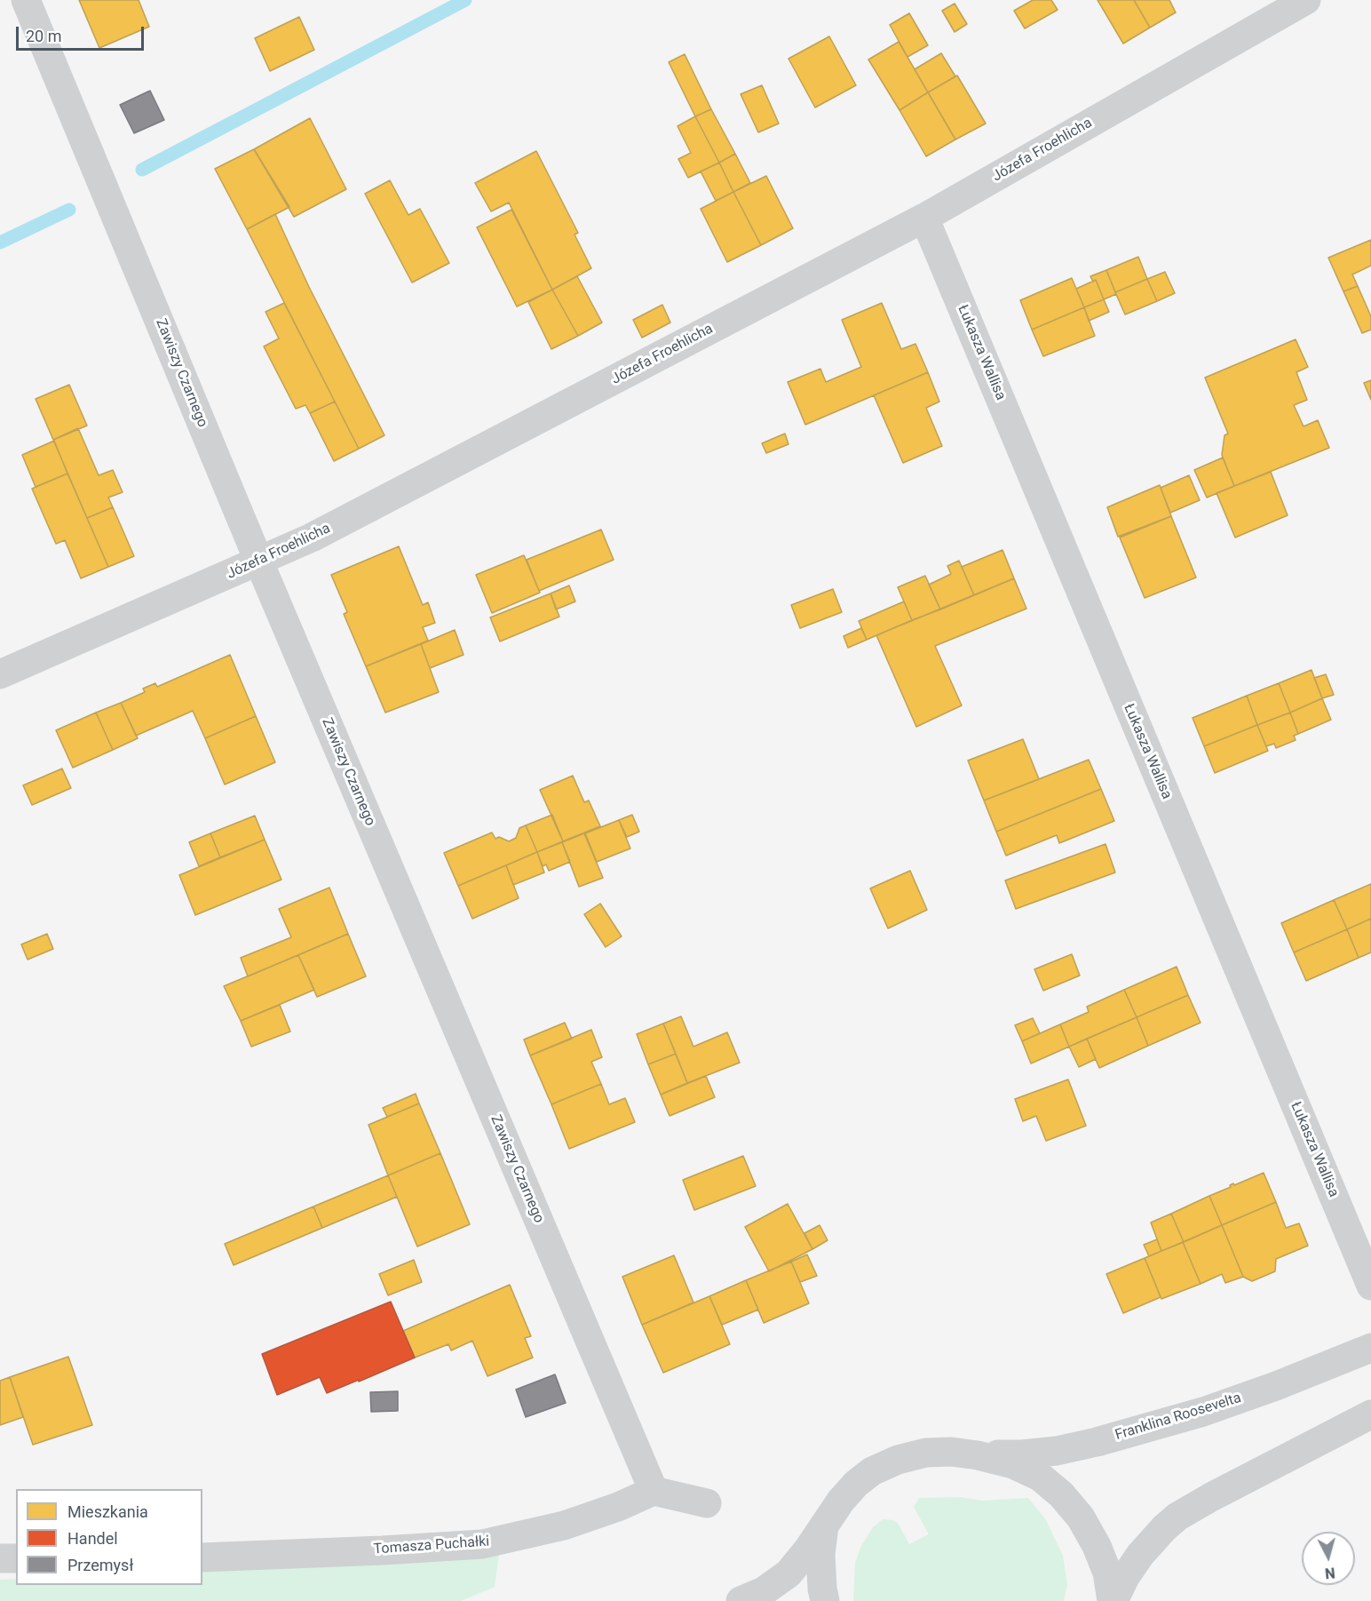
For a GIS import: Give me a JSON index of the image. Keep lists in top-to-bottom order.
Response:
{
  "streets": {
    "street": [
      "Józefa Froehlicha",
      "Łukasza Wallisa",
      "Zawiszy Czarnego",
      "Franklina Roosevelta",
      "Tomasza Puchałki"
    ]
  },
  "crossings": [
    ["Józefa Froehlicha", "Łukasza Wallisa"],
    ["Józefa Froehlicha", "Zawiszy Czarnego"],
    ["Zawiszy Czarnego", "Tomasza Puchałki"]
  ],
  "legend": ["Mieszkania", "Handel", "Przemysł"],
  "scale_bar": "20 m",
  "north": "bottom"
}
